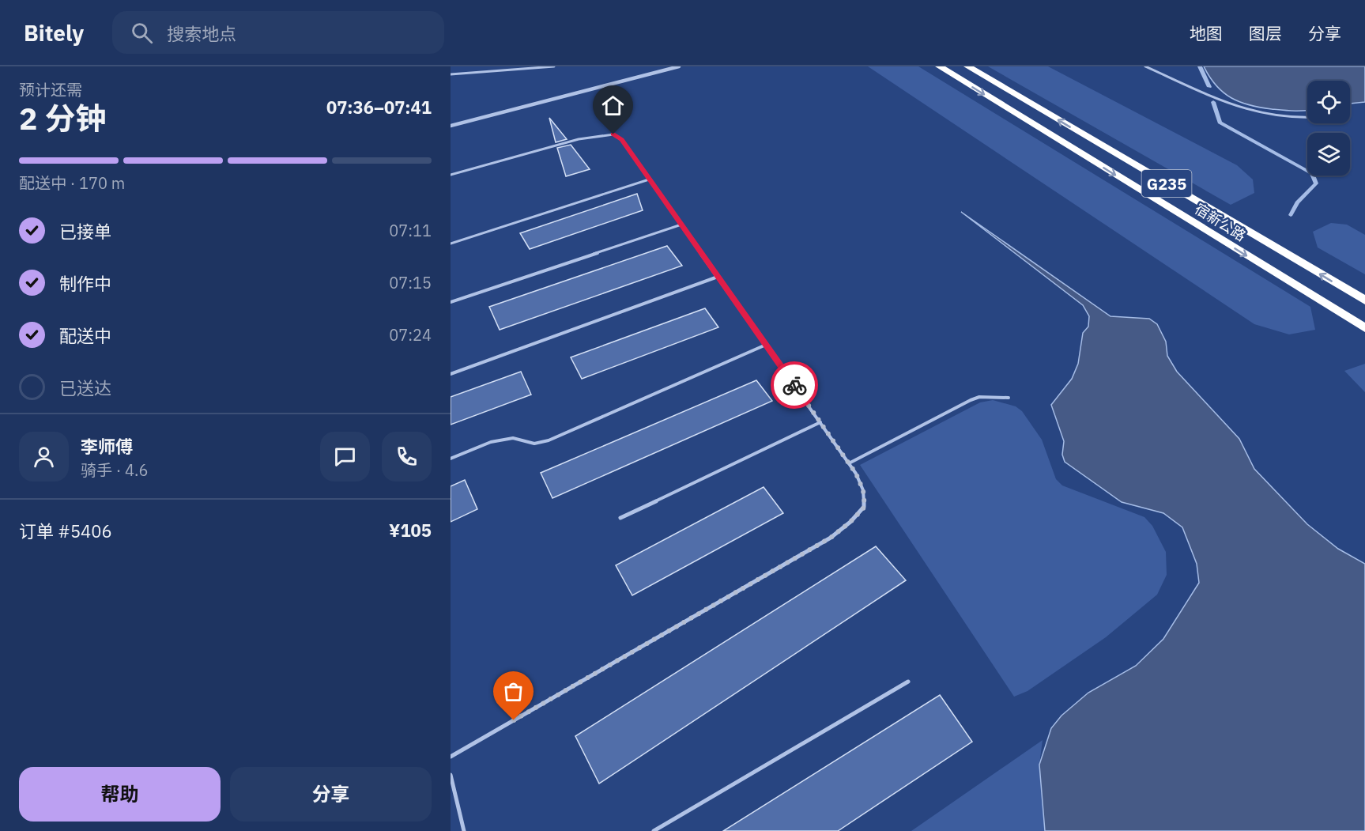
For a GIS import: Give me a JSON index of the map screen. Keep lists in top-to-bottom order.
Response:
{
  "streets": {
    "highway": ["G235", "宿新公路"]
  },
  "page": {
    "header": "Bitely",
    "search": "搜索地点",
    "nav": ["地图", "图层", "分享"],
    "heading": ["2 分钟", "预计还需", "07:36–07:41"],
    "panel": [
      "李师傅",
      "骑手 · 4.6",
      "订单 #5406",
      "¥105"
    ],
    "bar": "配送中 · 170 m",
    "list": [
      ["已接单", "07:11"],
      ["制作中", "07:15"],
      ["配送中", "07:24"],
      "已送达"
    ],
    "buttons": ["帮助", "分享"]
  }
}
